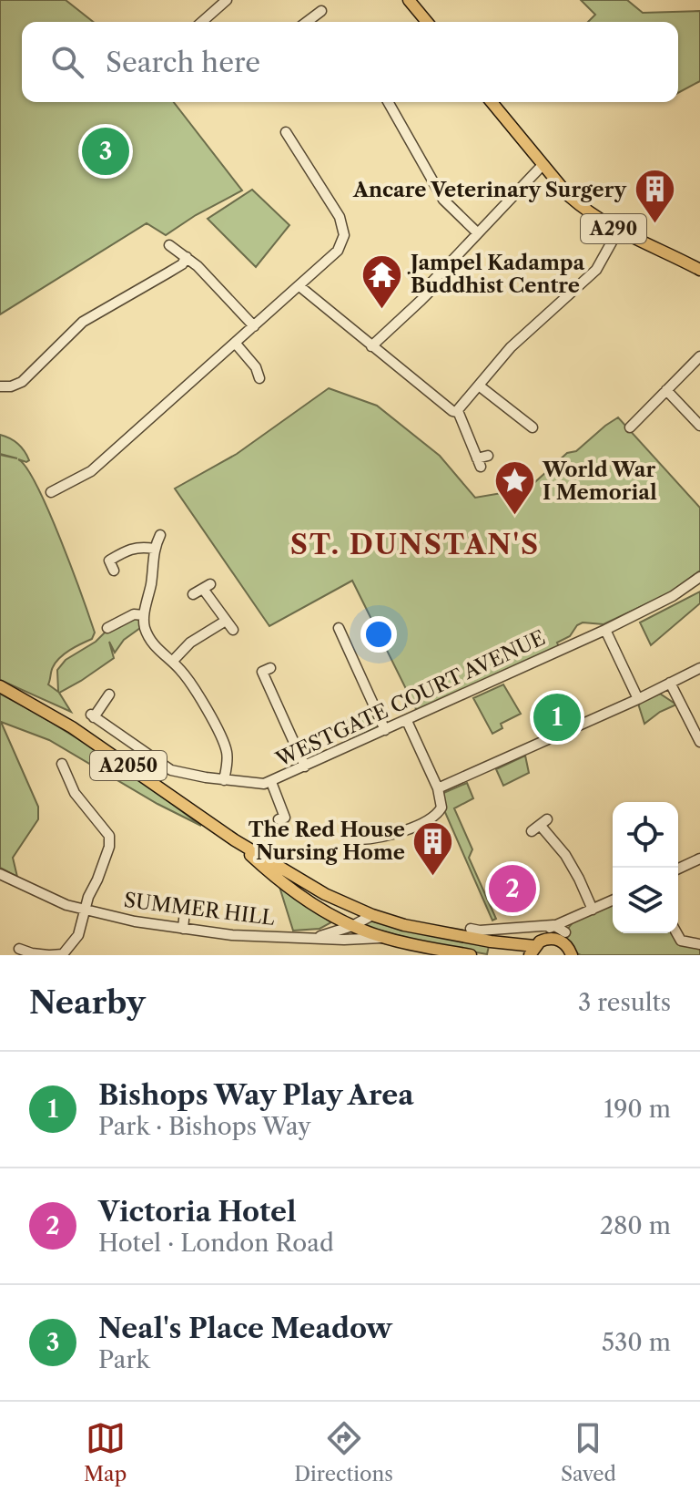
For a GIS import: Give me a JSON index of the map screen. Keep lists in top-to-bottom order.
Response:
{
  "streets": {
    "main road": ["A290", "A2050"],
    "street": ["WESTGATE COURT AVENUE", "SUMMER HILL"]
  },
  "crossings": [
    ["A2050", "SUMMER HILL"]
  ],
  "districts": ["ST. DUNSTAN'S"],
  "places": {
    "building": ["Ancare Veterinary Surgery", "The Red House Nursing Home"],
    "temple": ["Jampel Kadampa Buddhist Centre"],
    "place": ["World War I Memorial"]
  },
  "page": {
    "search": "Search here",
    "pins": ["3", "1", "2"],
    "heading": ["Nearby", "3 results"],
    "list": [
      {
        "mark": "1",
        "name": "Bishops Way Play Area",
        "note": "Park · Bishops Way",
        "value": "190 m"
      },
      {
        "mark": "2",
        "name": "Victoria Hotel",
        "note": "Hotel · London Road",
        "value": "280 m"
      },
      {
        "mark": "3",
        "name": "Neal's Place Meadow",
        "note": "Park",
        "value": "530 m"
      }
    ],
    "nav": ["Map", "Directions", "Saved"]
  }
}
